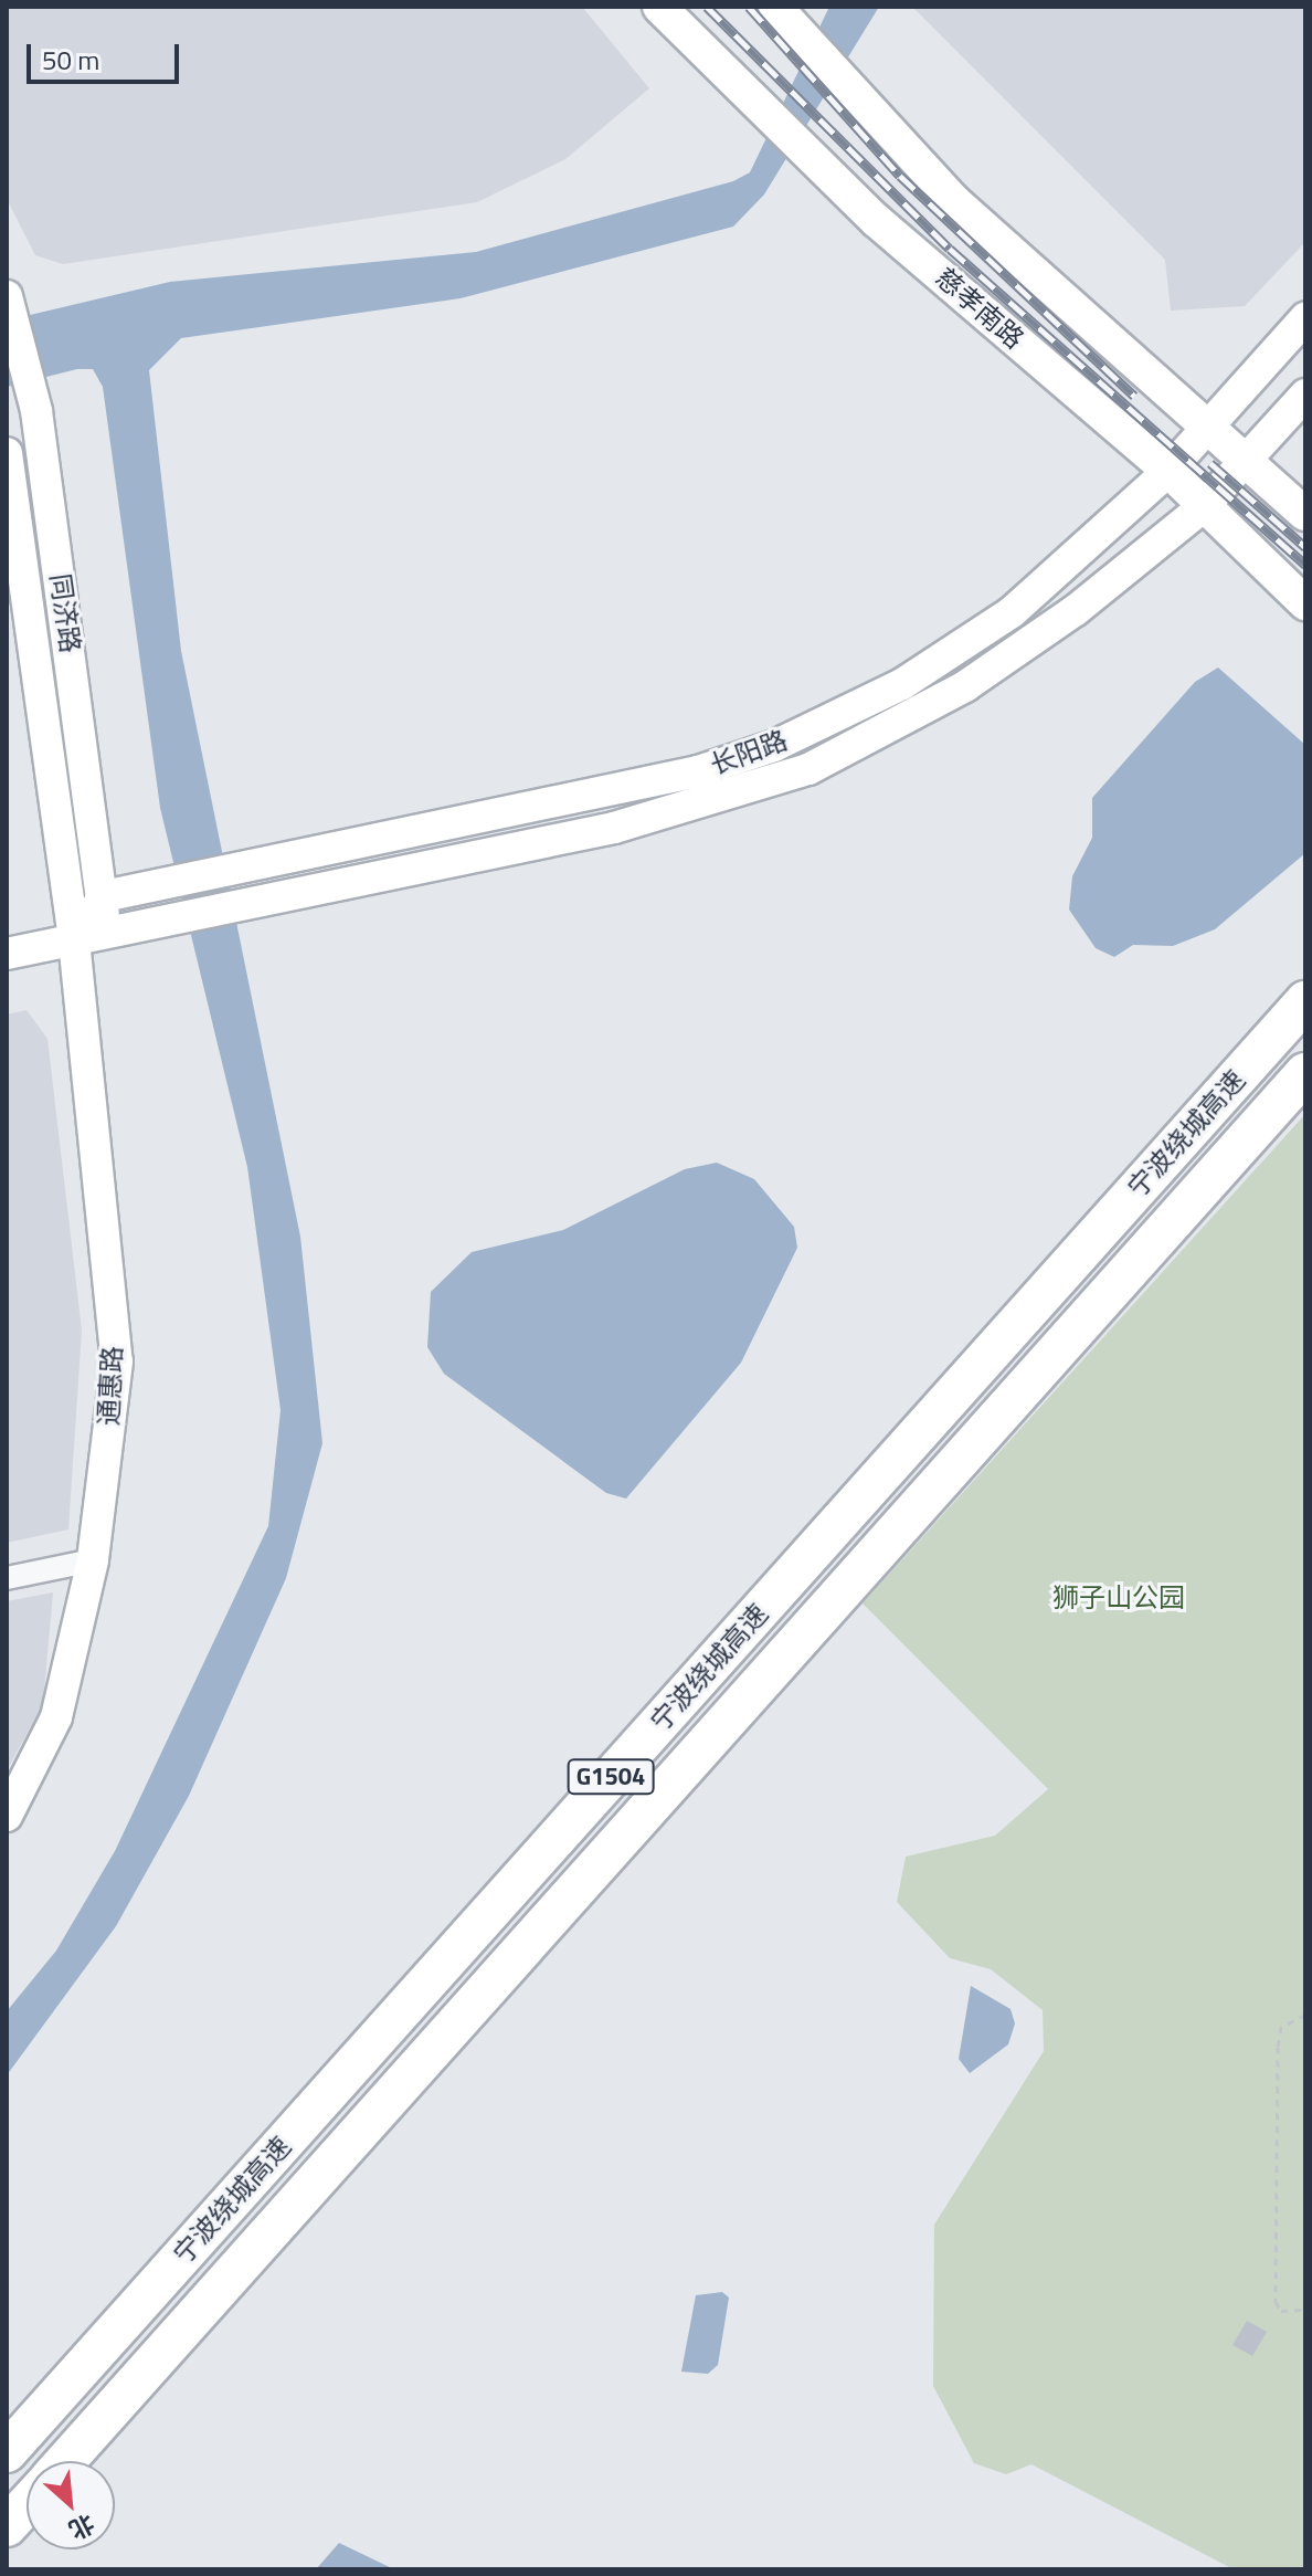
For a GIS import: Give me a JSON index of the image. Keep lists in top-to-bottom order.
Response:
{
  "streets": {
    "highway": ["宁波绕城高速", "G1504"],
    "main road": [
      "慈孝南路",
      "同济路",
      "长阳路",
      "通惠路"
    ]
  },
  "crossings": [
    ["慈孝南路", "长阳路"],
    ["同济路", "长阳路"],
    ["同济路", "通惠路"],
    ["长阳路", "通惠路"]
  ],
  "parks": ["狮子山公园"],
  "scale_bar": "50 m",
  "north": "bottom right"
}
